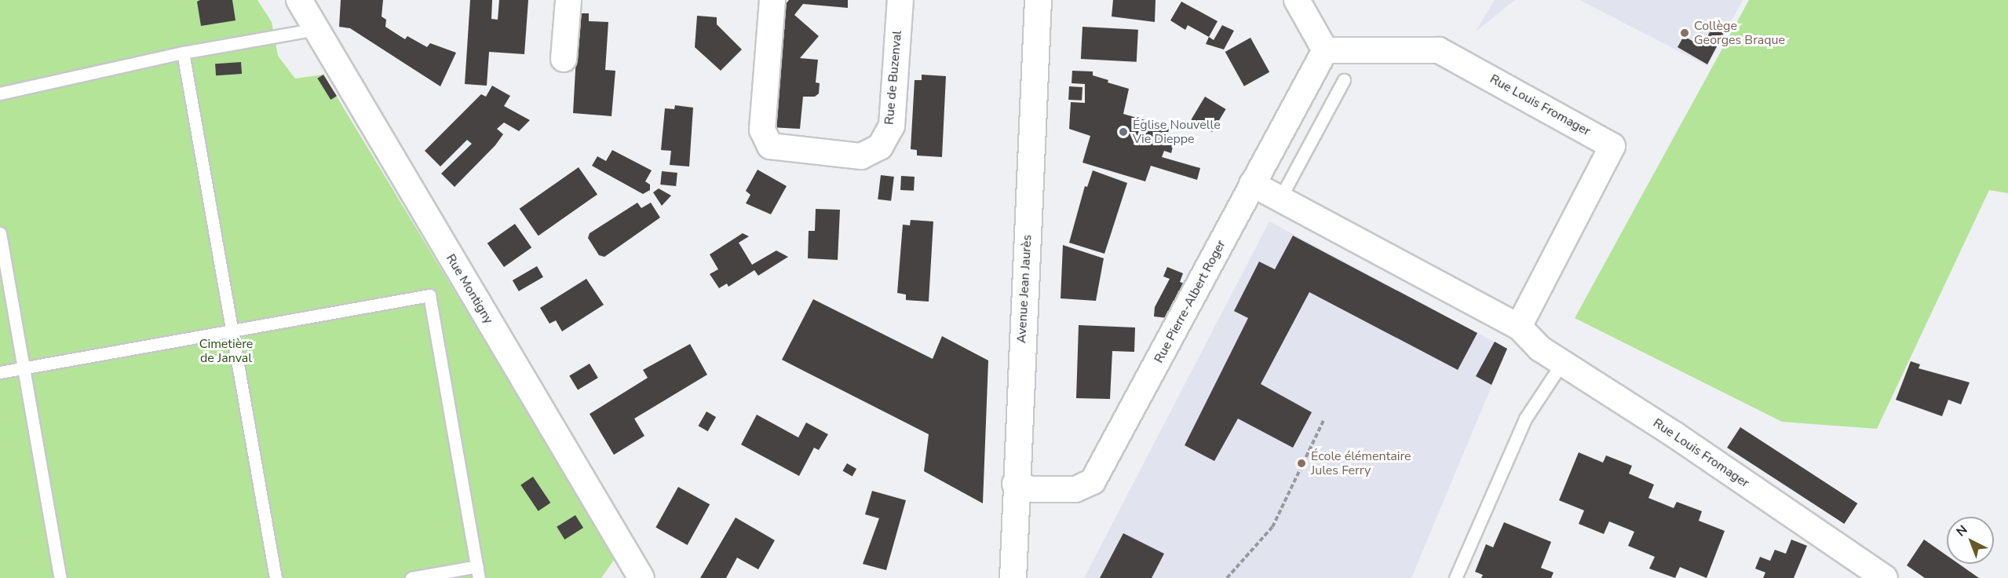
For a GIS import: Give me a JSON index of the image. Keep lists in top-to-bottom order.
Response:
{
  "streets": {
    "street": [
      "Rue de Buzenval",
      "Rue Louis Fromager",
      "Rue Montigny",
      "Avenue Jean Jaurès",
      "Rue Pierre-Albert Roger"
    ]
  },
  "crossings": [
    ["Rue Louis Fromager", "Rue Pierre-Albert Roger"],
    ["Avenue Jean Jaurès", "Rue Pierre-Albert Roger"]
  ],
  "parks": ["Cimetière de Janval"],
  "places": ["Collège Georges Braque", "Église Nouvelle Vie Dieppe", "École élémentaire Jules Ferry"],
  "north": "top left"
}
